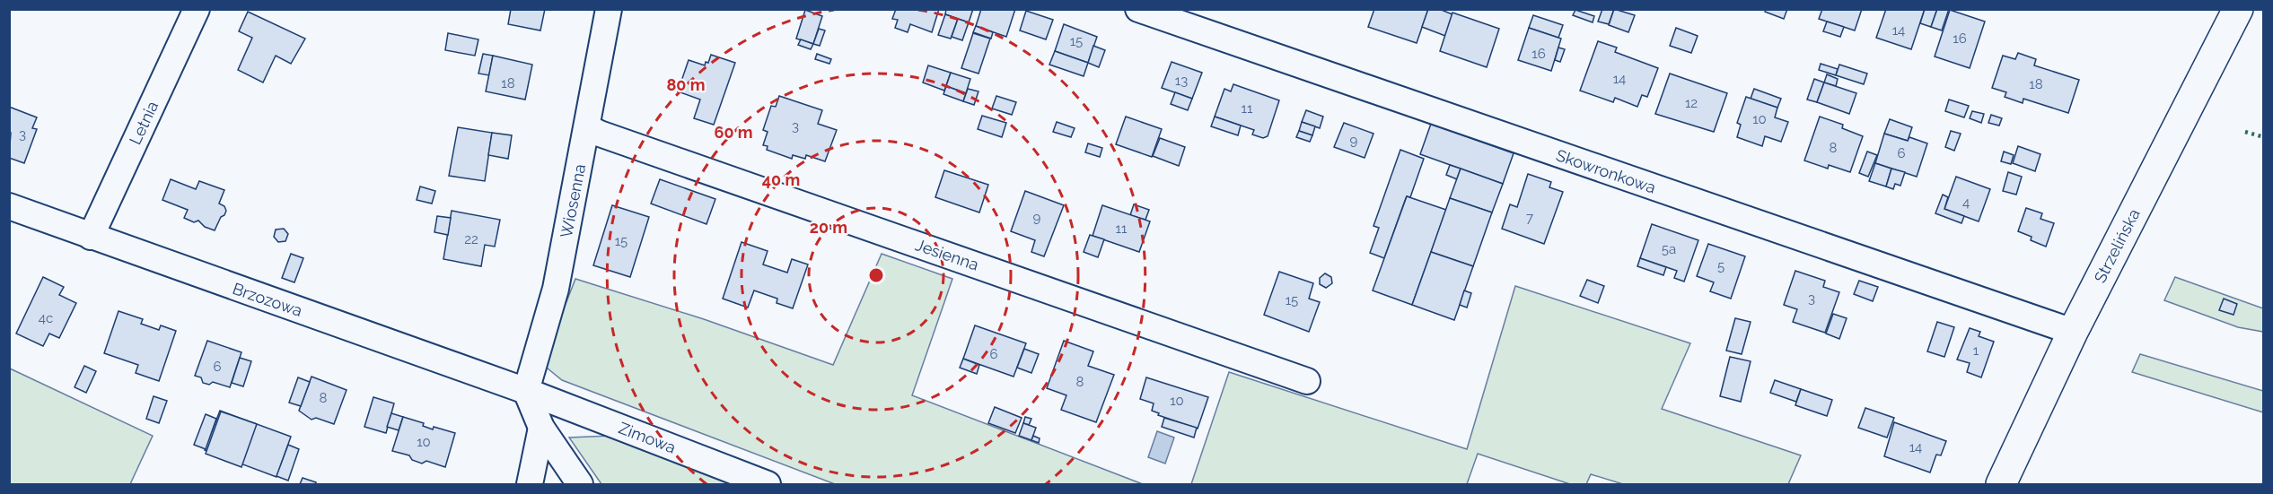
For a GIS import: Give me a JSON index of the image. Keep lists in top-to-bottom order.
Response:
{
  "streets": {
    "main road": ["Strzelińska"],
    "street": [
      "Letnia",
      "Skowronkowa",
      "Wiosenna",
      "Jesienna",
      "Brzozowa",
      "Zimowa"
    ]
  },
  "crossings": [
    ["Letnia", "Brzozowa"],
    ["Skowronkowa", "Strzelińska"],
    ["Wiosenna", "Jesienna"],
    ["Wiosenna", "Brzozowa"],
    ["Wiosenna", "Zimowa"],
    ["Brzozowa", "Zimowa"]
  ],
  "house_numbers": [
    "14",
    "16",
    "15",
    "16",
    "14",
    "13",
    "18",
    "18",
    "12",
    "11",
    "10",
    "3",
    "3",
    "9",
    "8",
    "6",
    "4",
    "9",
    "7",
    "11",
    "22",
    "15",
    "5a",
    "5",
    "3",
    "15",
    "4c",
    "1",
    "6",
    "6",
    "8",
    "8",
    "10",
    "10",
    "14"
  ],
  "rings": [
    "80 m",
    "60 m",
    "40 m",
    "20 m"
  ]
}
